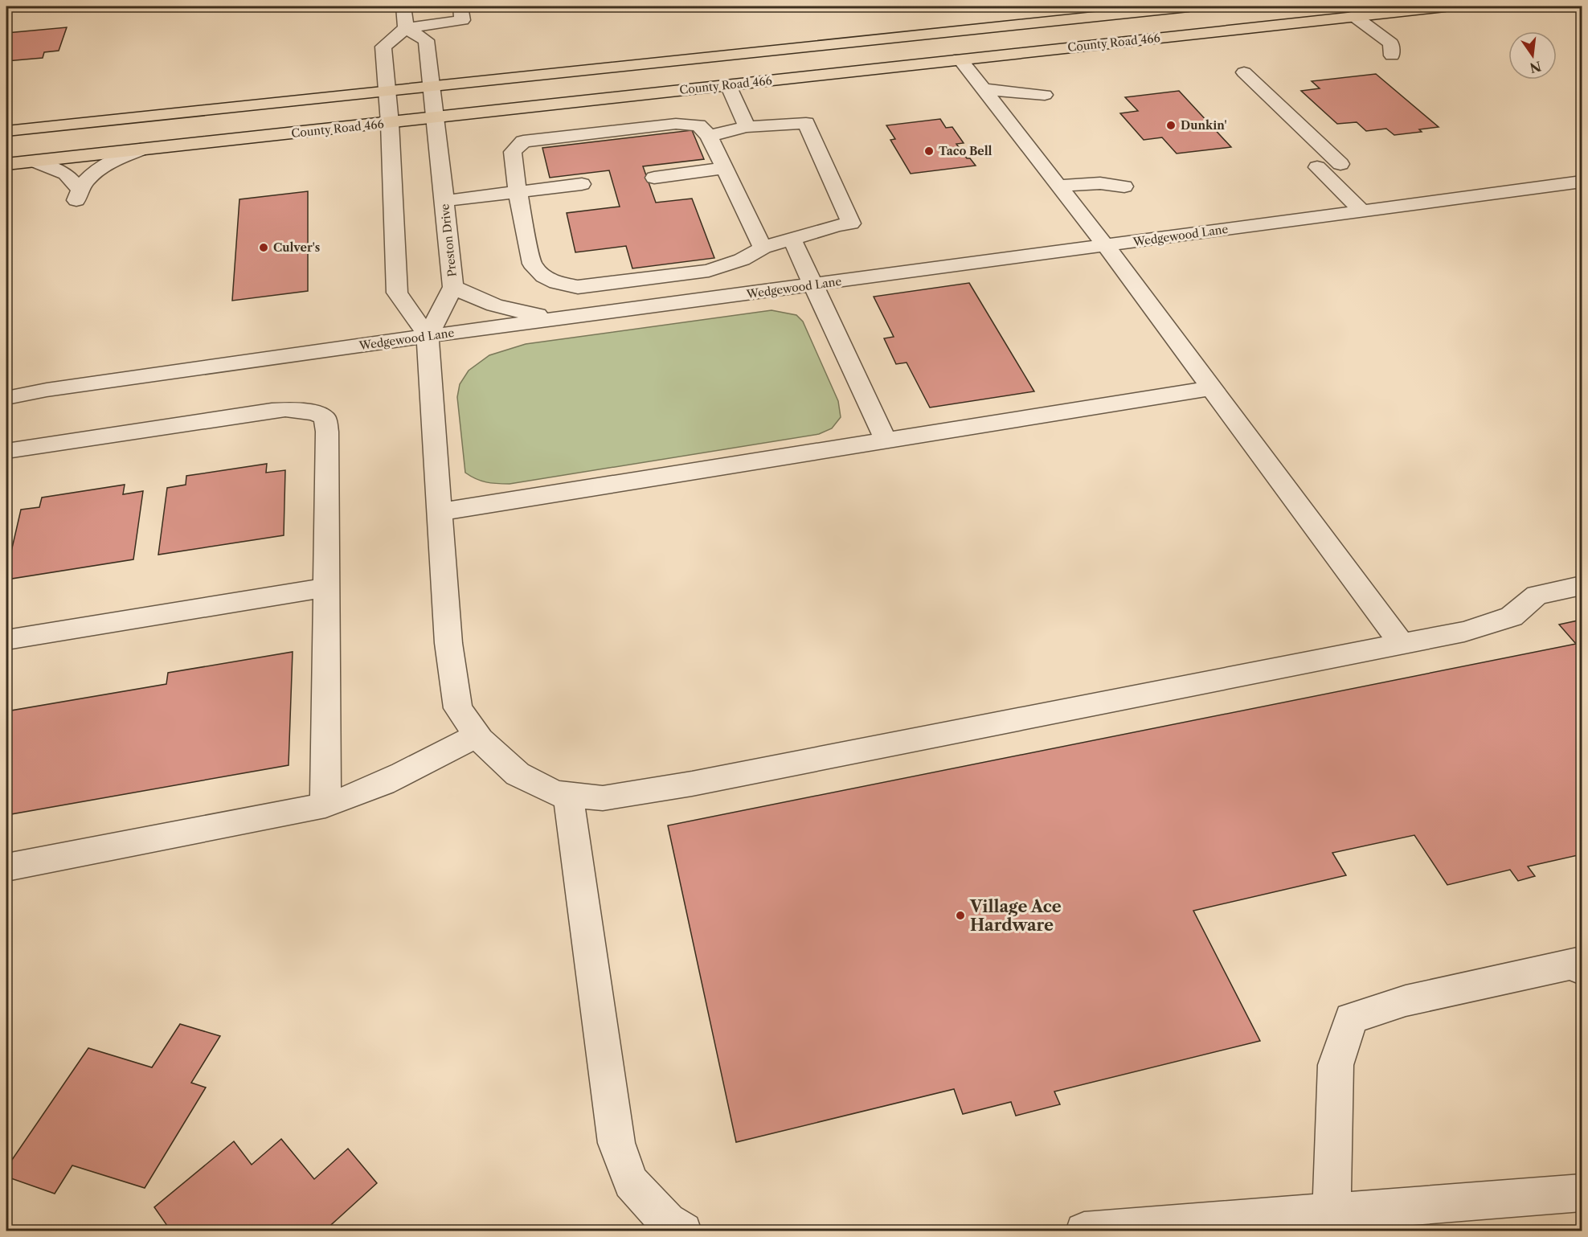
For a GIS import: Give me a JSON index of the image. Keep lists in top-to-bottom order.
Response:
{
  "streets": {
    "main road": ["County Road 466"],
    "street": ["Wedgewood Lane", "Preston Drive"]
  },
  "crossings": [
    ["County Road 466", "Preston Drive"],
    ["Wedgewood Lane", "Preston Drive"]
  ],
  "places": [
    "Dunkin'",
    "Taco Bell",
    "Culver's",
    "Village Ace Hardware"
  ],
  "north": "bottom"
}
